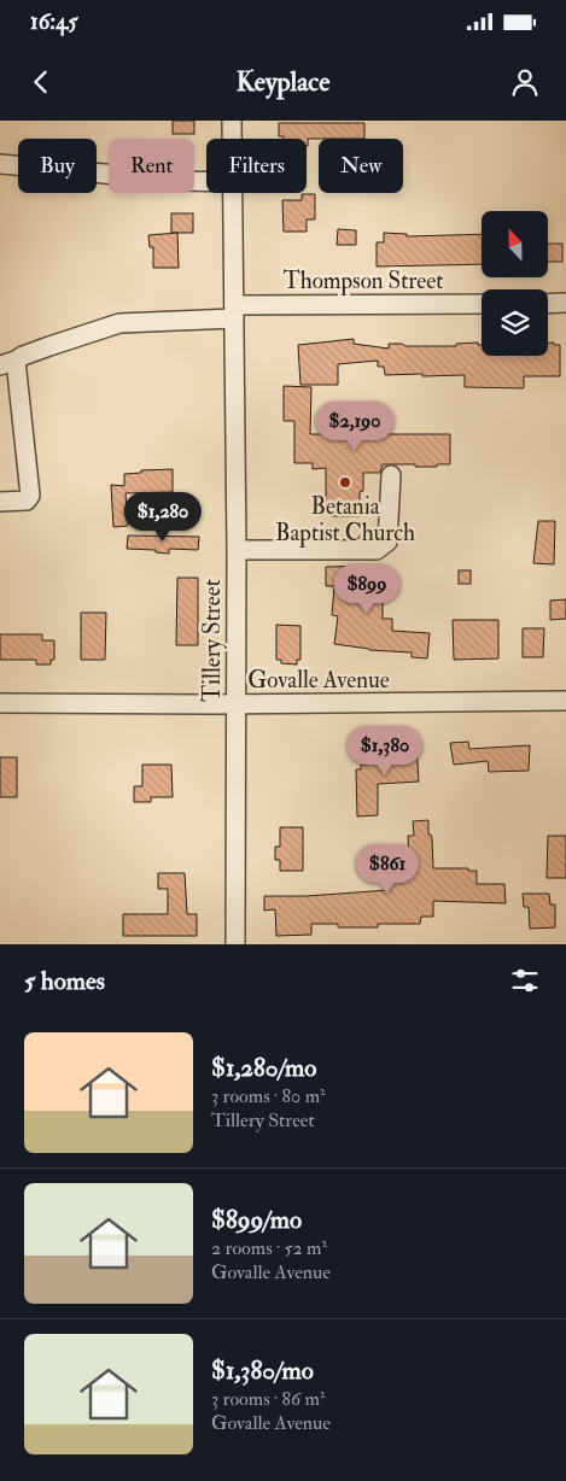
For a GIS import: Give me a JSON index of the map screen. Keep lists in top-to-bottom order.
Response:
{
  "streets": {
    "street": ["Thompson Street", "Tillery Street", "Govalle Avenue"]
  },
  "crossings": [
    ["Thompson Street", "Tillery Street"],
    ["Tillery Street", "Govalle Avenue"]
  ],
  "places": ["Betania Baptist Church"],
  "north": "top",
  "page": {
    "status": "16:45",
    "header": "Keyplace",
    "chip": [
      "Buy",
      "Rent",
      "Filters",
      "New"
    ],
    "price": [
      "$2,190",
      "$1,280",
      "$899",
      "$1,380",
      "$861"
    ],
    "heading": "5 homes",
    "list": [
      {
        "name": "$1,280/mo",
        "note": "3 rooms · 80 m² · Tillery Street"
      },
      {
        "name": "$899/mo",
        "note": "2 rooms · 52 m² · Govalle Avenue"
      },
      {
        "name": "$1,380/mo",
        "note": "3 rooms · 86 m² · Govalle Avenue"
      }
    ]
  }
}
